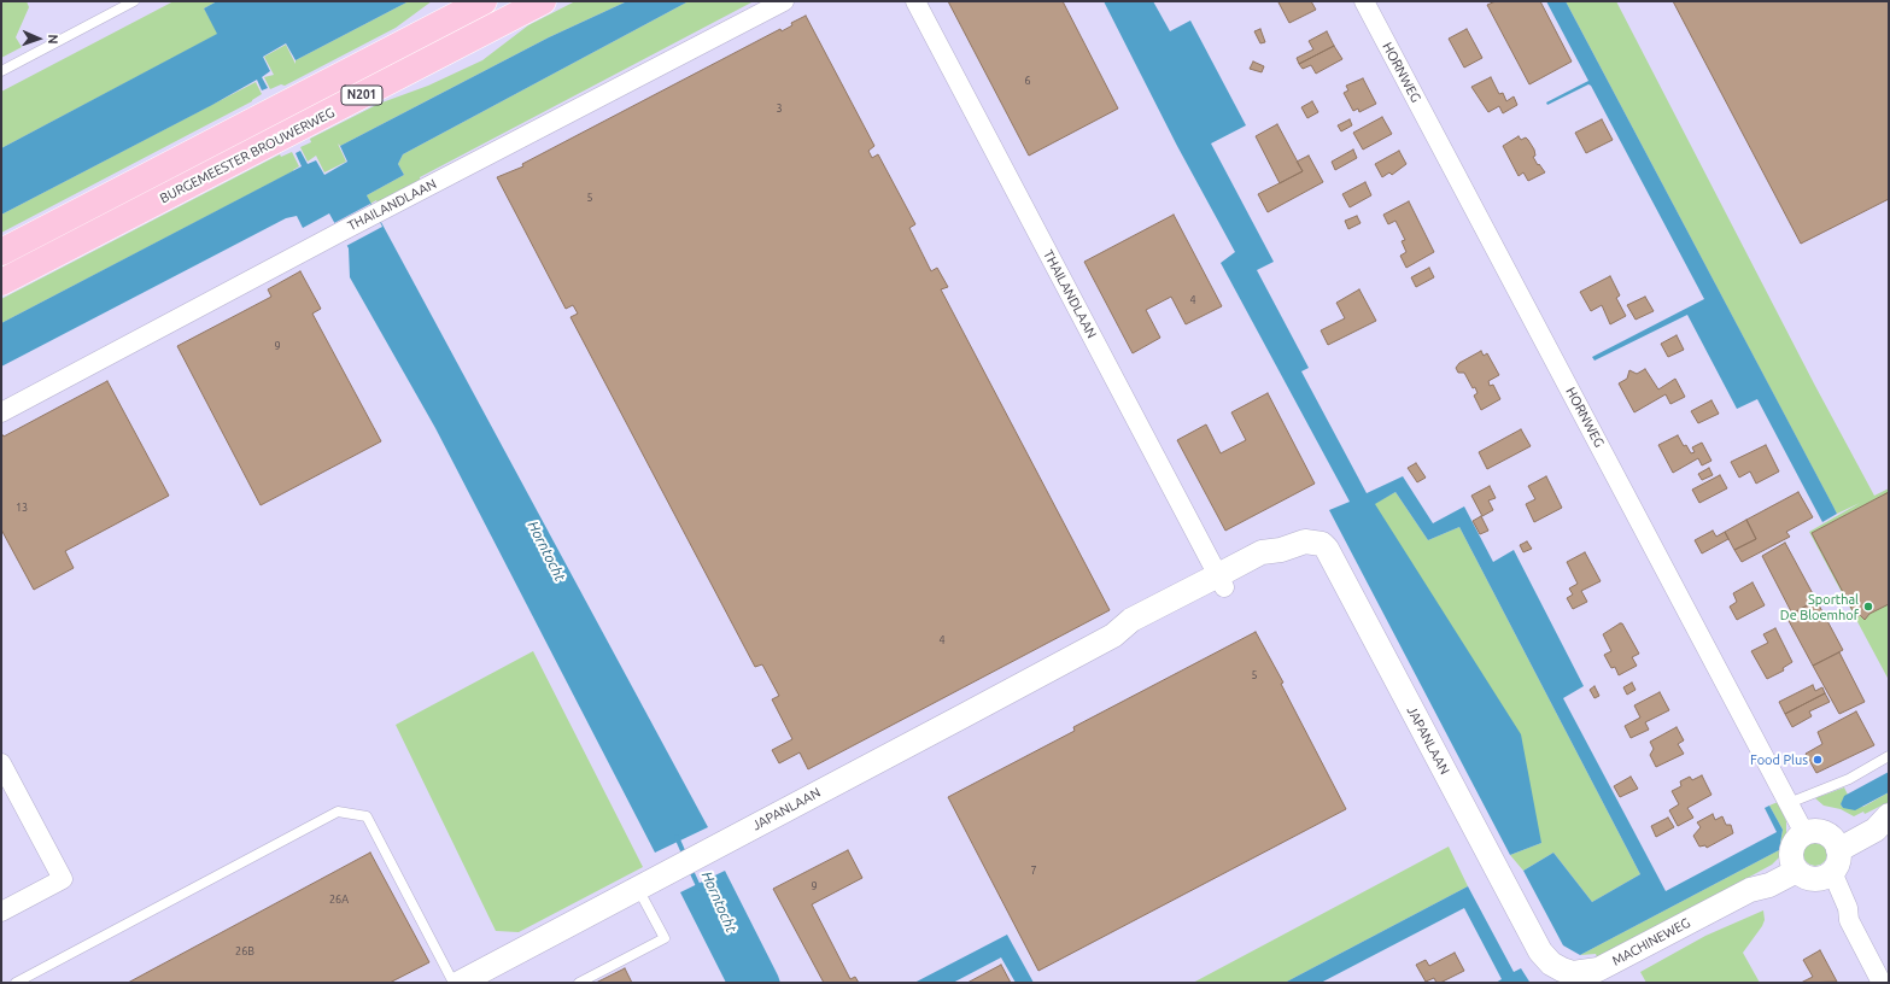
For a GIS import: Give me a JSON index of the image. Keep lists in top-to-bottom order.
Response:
{
  "streets": {
    "highway": ["N201", "BURGEMEESTER BROUWERWEG"],
    "street": [
      "HORNWEG",
      "THAILANDLAAN",
      "JAPANLAAN",
      "MACHINEWEG"
    ]
  },
  "crossings": [
    ["HORNWEG", "MACHINEWEG"],
    ["THAILANDLAAN", "JAPANLAAN"],
    ["JAPANLAAN", "MACHINEWEG"]
  ],
  "water": ["Horntocht"],
  "places": ["Sporthal De Bloemhof", "Food Plus"],
  "house_numbers": [
    "6",
    "3",
    "5",
    "4",
    "9",
    "13",
    "4",
    "5",
    "7",
    "9",
    "26A",
    "26B"
  ],
  "north": "right"
}
